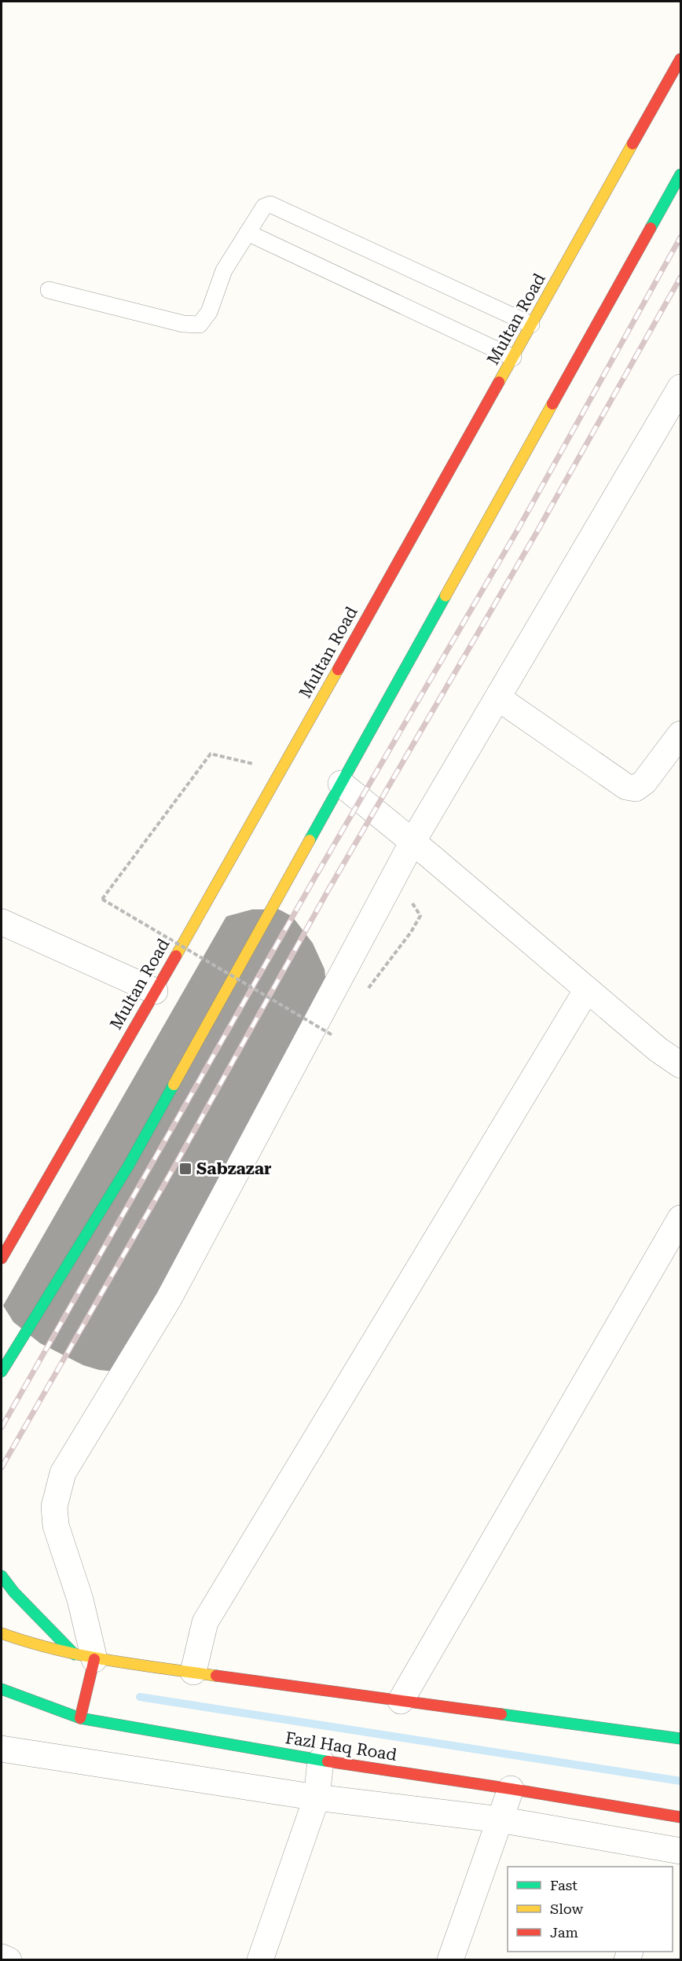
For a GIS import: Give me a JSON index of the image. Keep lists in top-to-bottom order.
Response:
{
  "streets": {
    "main road": ["Multan Road", "Fazl Haq Road"]
  },
  "places": {
    "transit": ["Sabzazar"]
  },
  "legend": ["Fast", "Slow", "Jam"]
}
